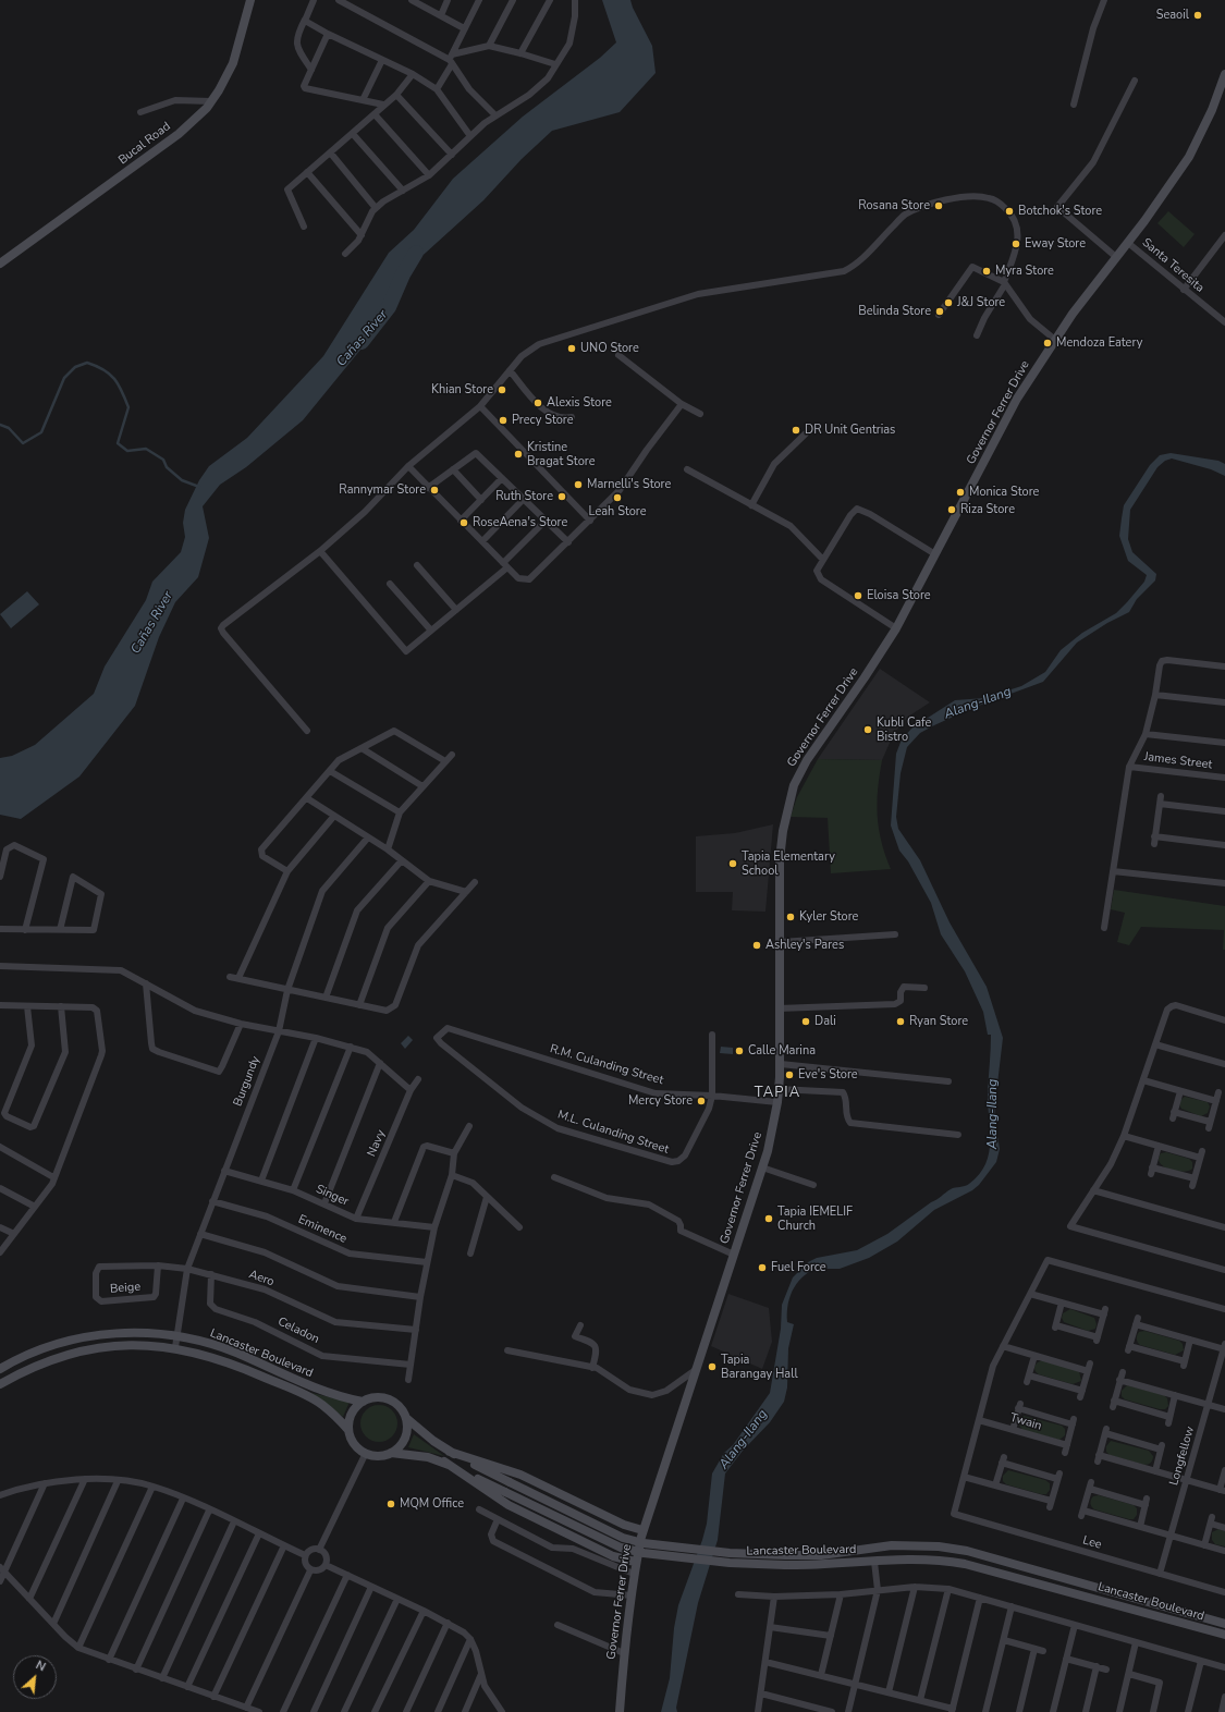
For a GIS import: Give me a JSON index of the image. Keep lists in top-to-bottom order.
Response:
{
  "streets": {
    "main road": ["Bucal Road", "Governor Ferrer Drive", "Lancaster Boulevard"],
    "street": [
      "Santa Teresita",
      "James Street",
      "R.M. Culanding Street",
      "Burgundy",
      "M.L. Culanding Street",
      "Navy",
      "Singer",
      "Eminence",
      "Aero",
      "Beige",
      "Celadon",
      "Twain",
      "Longfellow",
      "Lee"
    ]
  },
  "crossings": [
    ["Santa Teresita", "Governor Ferrer Drive"],
    ["Governor Ferrer Drive", "R.M. Culanding Street"],
    ["R.M. Culanding Street", "M.L. Culanding Street"],
    ["Burgundy", "Singer"],
    ["Burgundy", "Eminence"],
    ["Burgundy", "Aero"],
    ["Burgundy", "Lancaster Boulevard"],
    ["Navy", "Singer"],
    ["Aero", "Beige"],
    ["Aero", "Celadon"],
    ["Longfellow", "Lee"]
  ],
  "districts": ["TAPIA"],
  "water": ["Cañas River", "Alang-Ilang"],
  "places": [
    "Seaoil",
    "Rosana Store",
    "Botchok's Store",
    "Eway Store",
    "Myra Store",
    "J&J Store",
    "Belinda Store",
    "Mendoza Eatery",
    "UNO Store",
    "Khian Store",
    "Alexis Store",
    "Precy Store",
    "DR Unit Gentrias",
    "Kristine Bragat Store",
    "Marnelli's Store",
    "Rannymar Store",
    "Monica Store",
    "Ruth Store",
    "Leah Store",
    "Riza Store",
    "RoseAena's Store",
    "Eloisa Store",
    "Kubli Cafe Bistro",
    "Tapia Elementary School",
    "Kyler Store",
    "Ashley's Pares",
    "Dali",
    "Ryan Store",
    "Calle Marina",
    "Eve's Store",
    "Mercy Store",
    "Tapia IEMELIF Church",
    "Fuel Force",
    "Tapia Barangay Hall",
    "MQM Office"
  ],
  "north": "top right"
}
